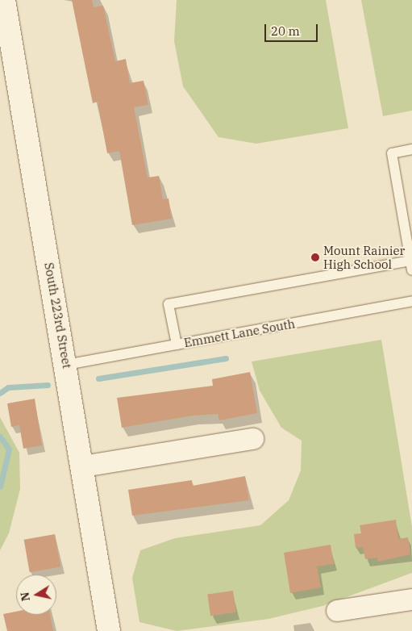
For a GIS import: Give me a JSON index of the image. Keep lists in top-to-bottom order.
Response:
{
  "streets": {
    "street": ["South 223rd Street"],
    "lane": ["Emmett Lane South"]
  },
  "crossings": [
    ["South 223rd Street", "Emmett Lane South"]
  ],
  "places": ["Mount Rainier High School"],
  "scale_bar": "20 m",
  "north": "left"
}
